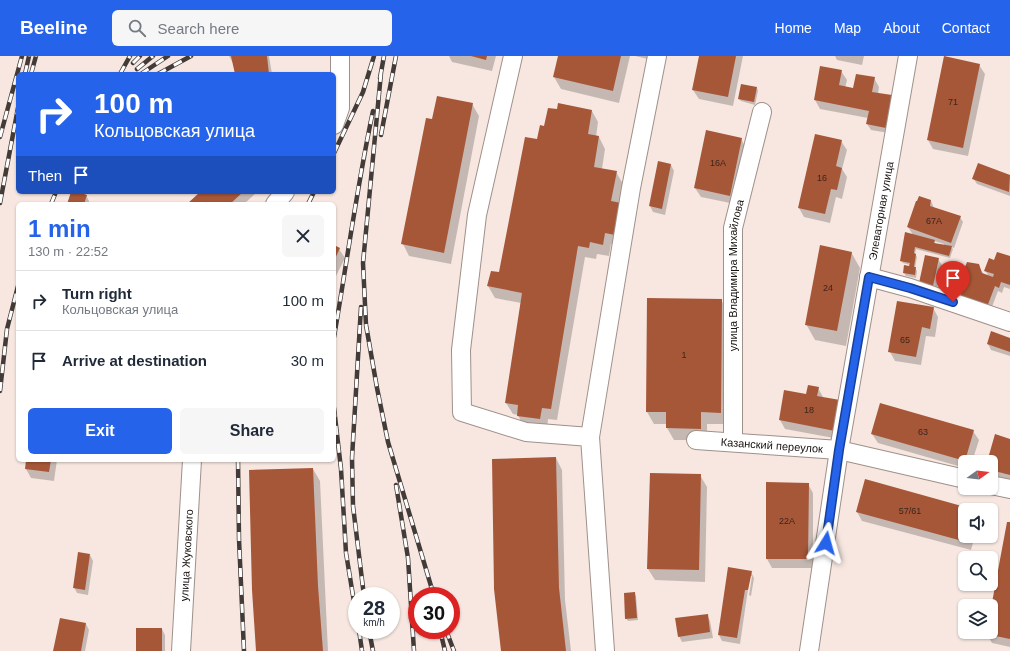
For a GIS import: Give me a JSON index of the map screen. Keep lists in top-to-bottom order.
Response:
{
  "streets": {
    "street": [
      "Элеваторная улица",
      "улица Владимира Михайлова",
      "Казанский переулок",
      "улица Жуковского"
    ]
  },
  "crossings": [
    ["Элеваторная улица", "Казанский переулок"],
    ["улица Владимира Михайлова", "Казанский переулок"]
  ],
  "house_numbers": [
    "71",
    "16А",
    "16",
    "67А",
    "24",
    "65",
    "1",
    "18",
    "63",
    "57/61",
    "22А"
  ],
  "north": "right",
  "page": {
    "header": "Beeline",
    "search": "Search here",
    "nav": [
      "Home",
      "Map",
      "About",
      "Contact"
    ],
    "turn": ["100 m", "Кольцовская улица"],
    "then": "Then",
    "heading": ["1 min", "130 m · 22:52"],
    "list": [
      {
        "name": "Turn right",
        "note": "Кольцовская улица",
        "value": "100 m"
      },
      {
        "name": "Arrive at destination",
        "value": "30 m"
      }
    ],
    "buttons": ["Exit", "Share"],
    "speed": "28 km/h",
    "limit": "30"
  }
}
